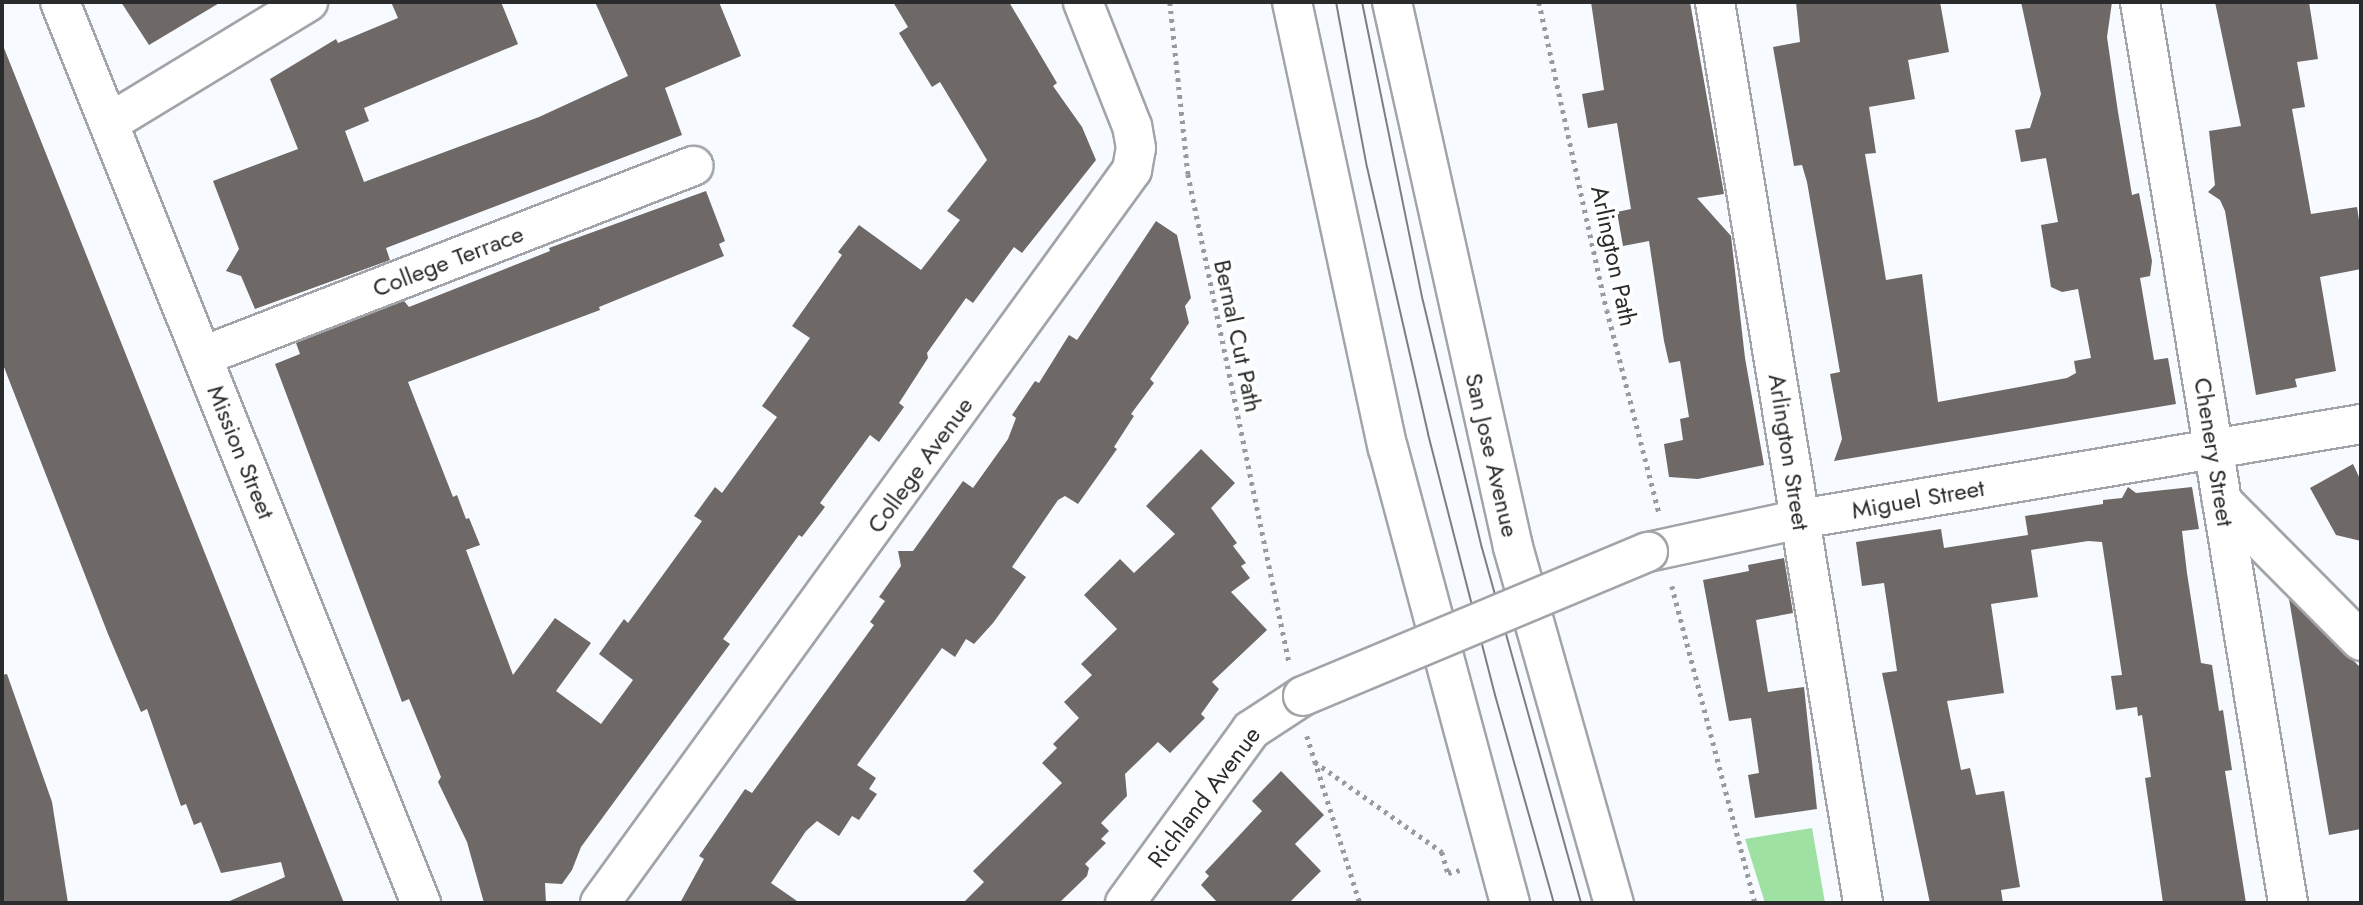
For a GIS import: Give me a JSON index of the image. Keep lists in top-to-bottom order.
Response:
{
  "streets": {
    "street": [
      "College Terrace",
      "Mission Street",
      "Arlington Street",
      "Chenery Street",
      "San Jose Avenue",
      "College Avenue",
      "Miguel Street",
      "Richland Avenue"
    ],
    "path": ["Arlington Path", "Bernal Cut Path"]
  },
  "crossings": [
    ["Arlington Path", "Miguel Street"],
    ["College Terrace", "Mission Street"],
    ["Bernal Cut Path", "Richland Avenue"],
    ["Arlington Street", "Miguel Street"],
    ["Chenery Street", "Miguel Street"],
    ["Miguel Street", "Richland Avenue"]
  ]
}
